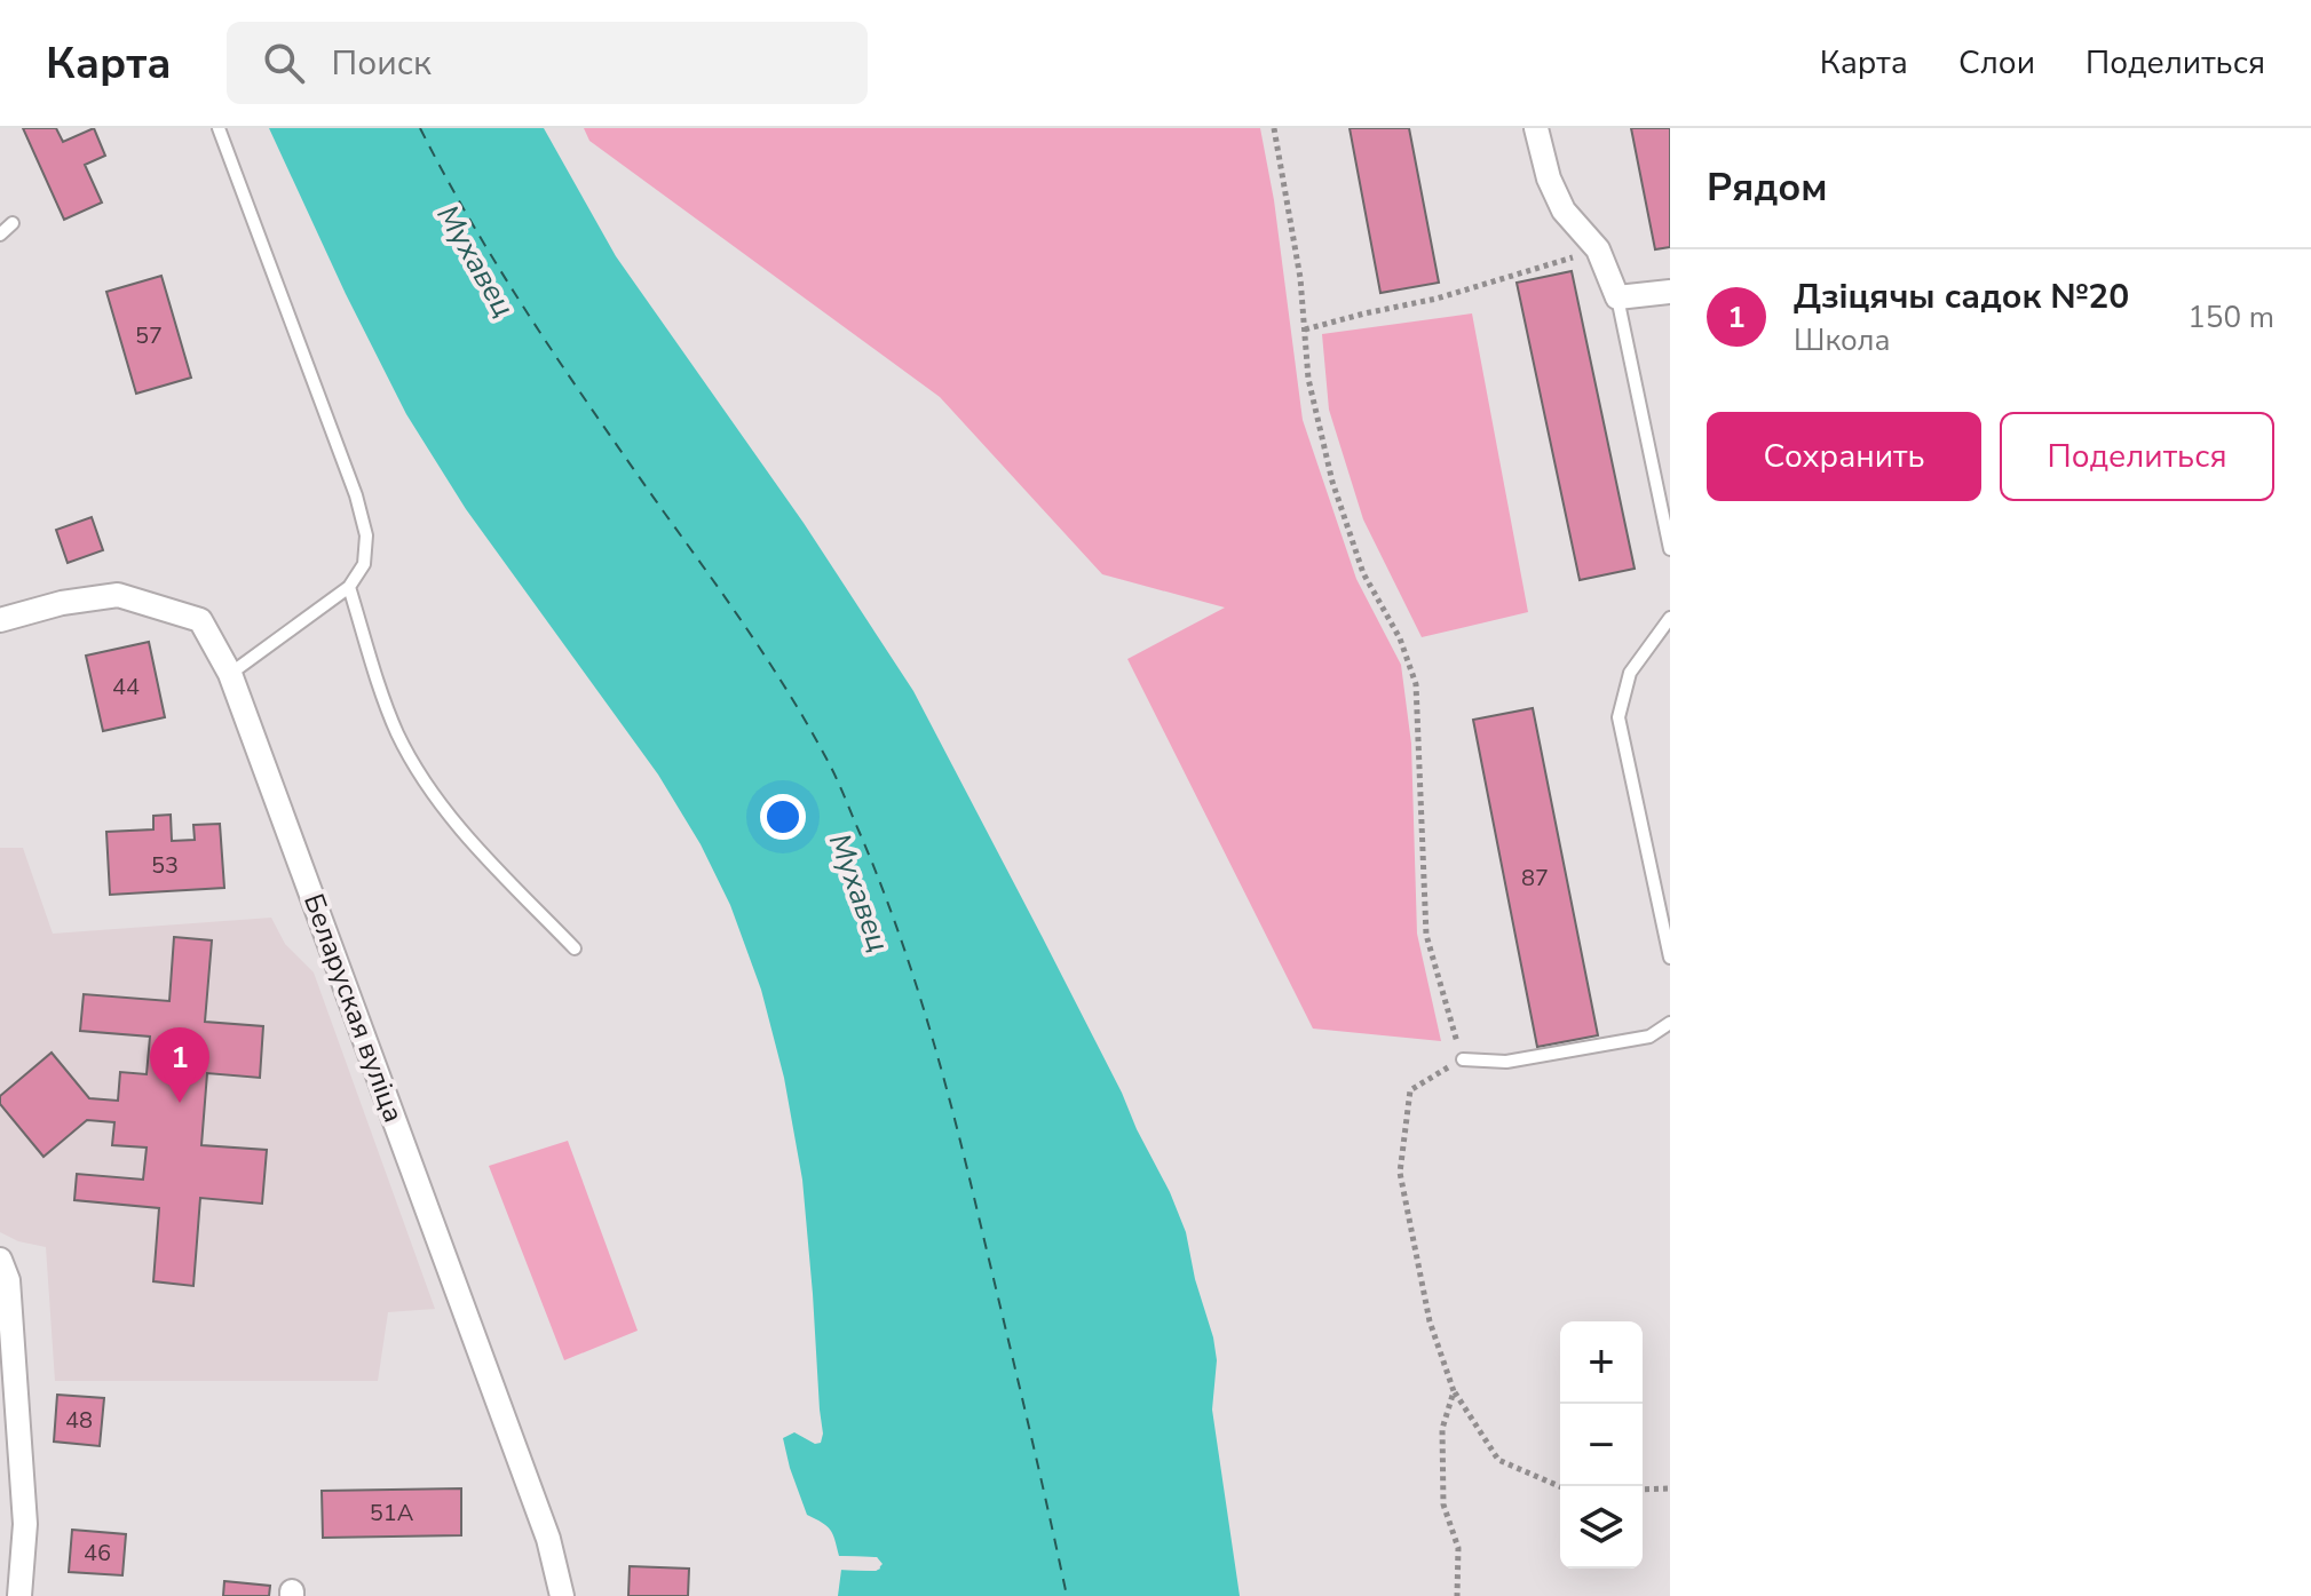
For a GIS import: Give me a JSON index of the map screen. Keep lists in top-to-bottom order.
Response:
{
  "streets": {
    "street": ["Беларуская вуліца"]
  },
  "water": ["Мухавец"],
  "house_numbers": [
    "57",
    "44",
    "53",
    "87",
    "48",
    "51А",
    "46"
  ],
  "page": {
    "header": "Карта",
    "search": "Поиск",
    "nav": ["Карта", "Слои", "Поделиться"],
    "heading": "Рядом",
    "list": [
      {
        "mark": "1",
        "name": "Дзіцячы садок №20",
        "note": "Школа",
        "value": "150 m"
      }
    ],
    "buttons": ["Сохранить", "Поделиться"],
    "pins": "1",
    "map_buttons": ["+", "−"]
  }
}
